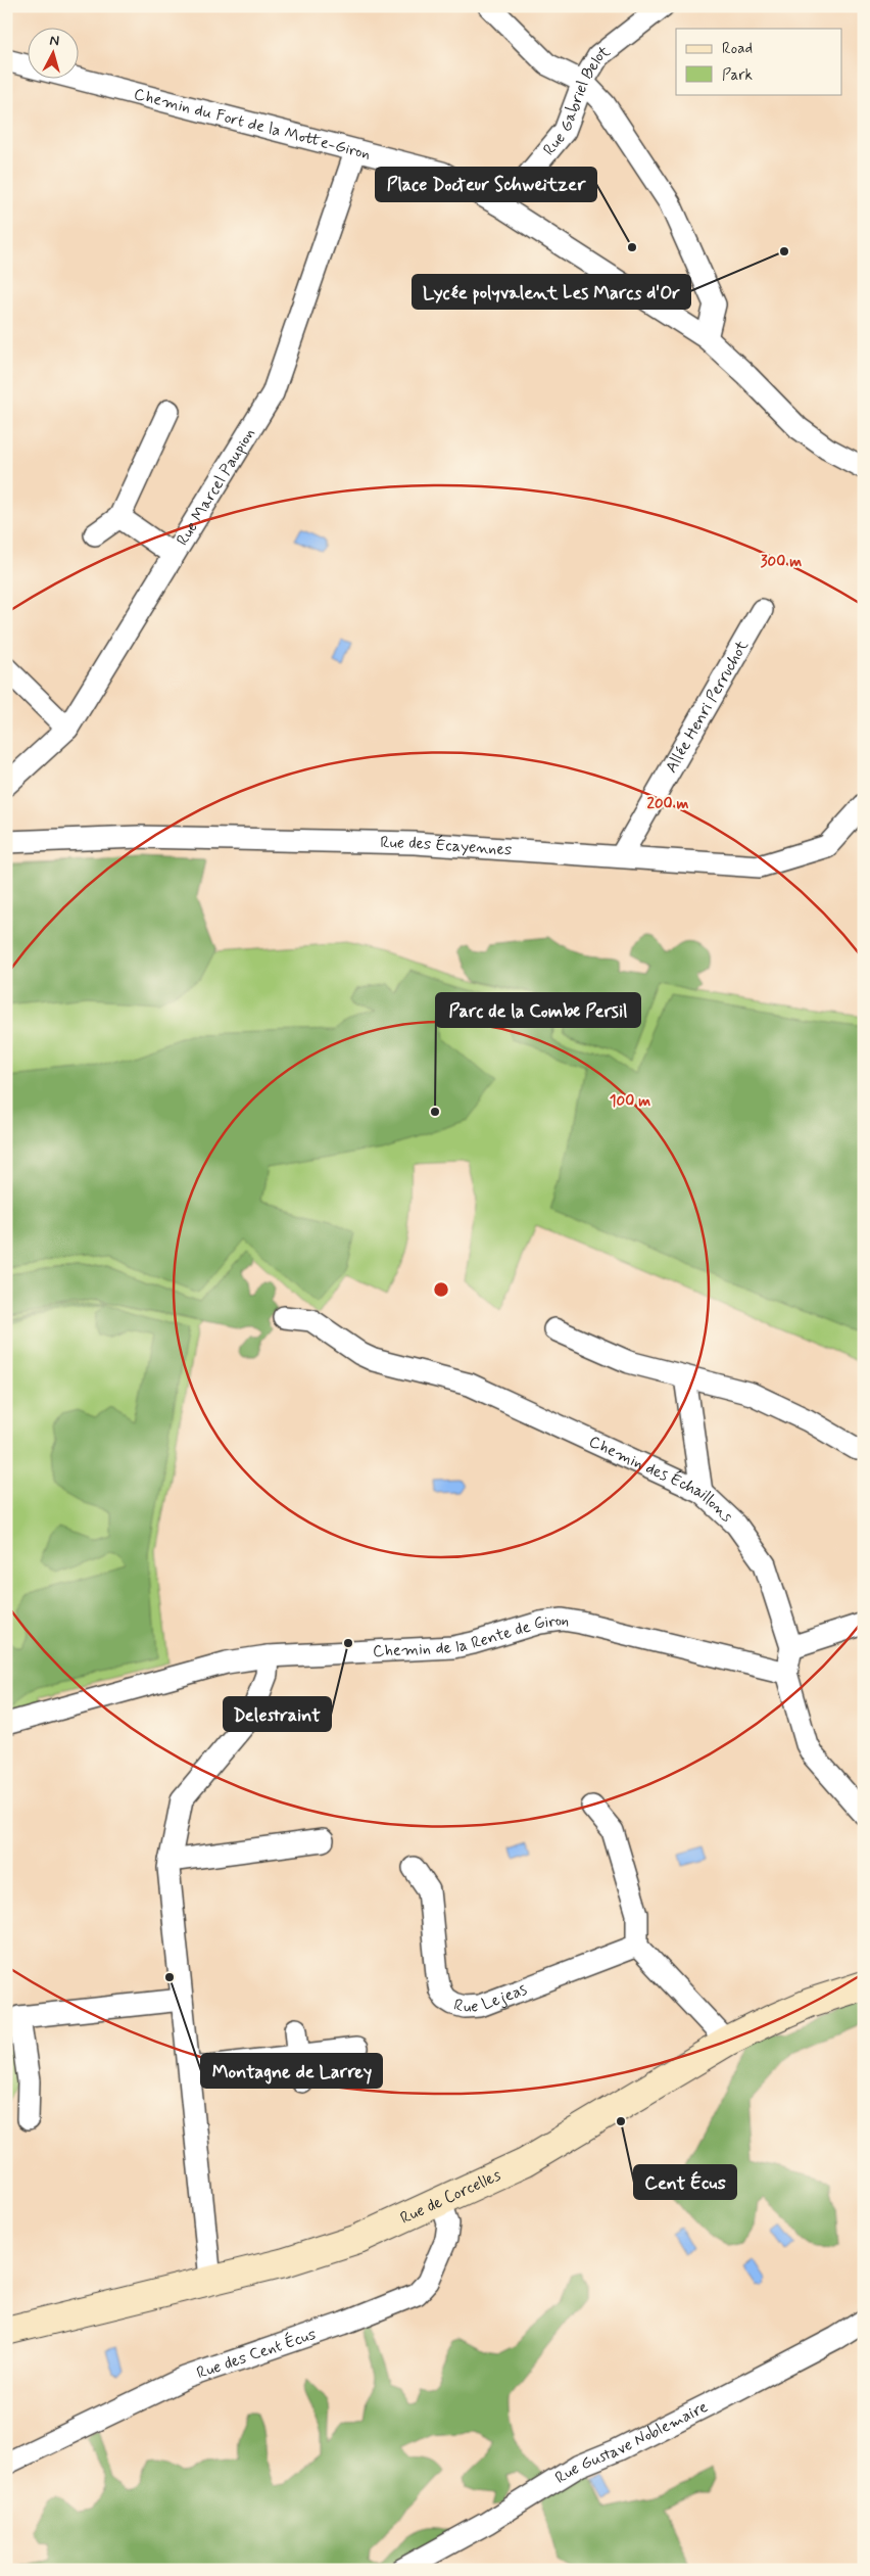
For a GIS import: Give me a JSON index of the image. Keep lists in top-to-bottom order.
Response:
{
  "streets": {
    "main road": ["Rue de Corcelles"],
    "street": [
      "Rue Gabriel Belot",
      "Chemin du Fort de la Motte-Giron",
      "Rue Marcel Paupion",
      "Allée Henri Perruchot",
      "Rue des Écayennes",
      "Chemin des Échaillons",
      "Chemin de la Rente de Giron",
      "Rue Lejeas",
      "Rue des Cent Écus",
      "Rue Gustave Noblemaire"
    ]
  },
  "crossings": [
    ["Rue Gabriel Belot", "Chemin du Fort de la Motte-Giron"],
    ["Chemin du Fort de la Motte-Giron", "Rue Marcel Paupion"],
    ["Allée Henri Perruchot", "Rue des Écayennes"],
    ["Chemin des Échaillons", "Chemin de la Rente de Giron"],
    ["Rue de Corcelles", "Rue des Cent Écus"]
  ],
  "places": [
    "Place Docteur Schweitzer",
    "Lycée polyvalent Les Marcs d'Or",
    "Parc de la Combe Persil",
    "Delestraint",
    "Montagne de Larrey",
    "Cent Écus"
  ],
  "legend": ["Road", "Park"],
  "north": "top",
  "rings": ["300 m", "200 m", "100 m"]
}
